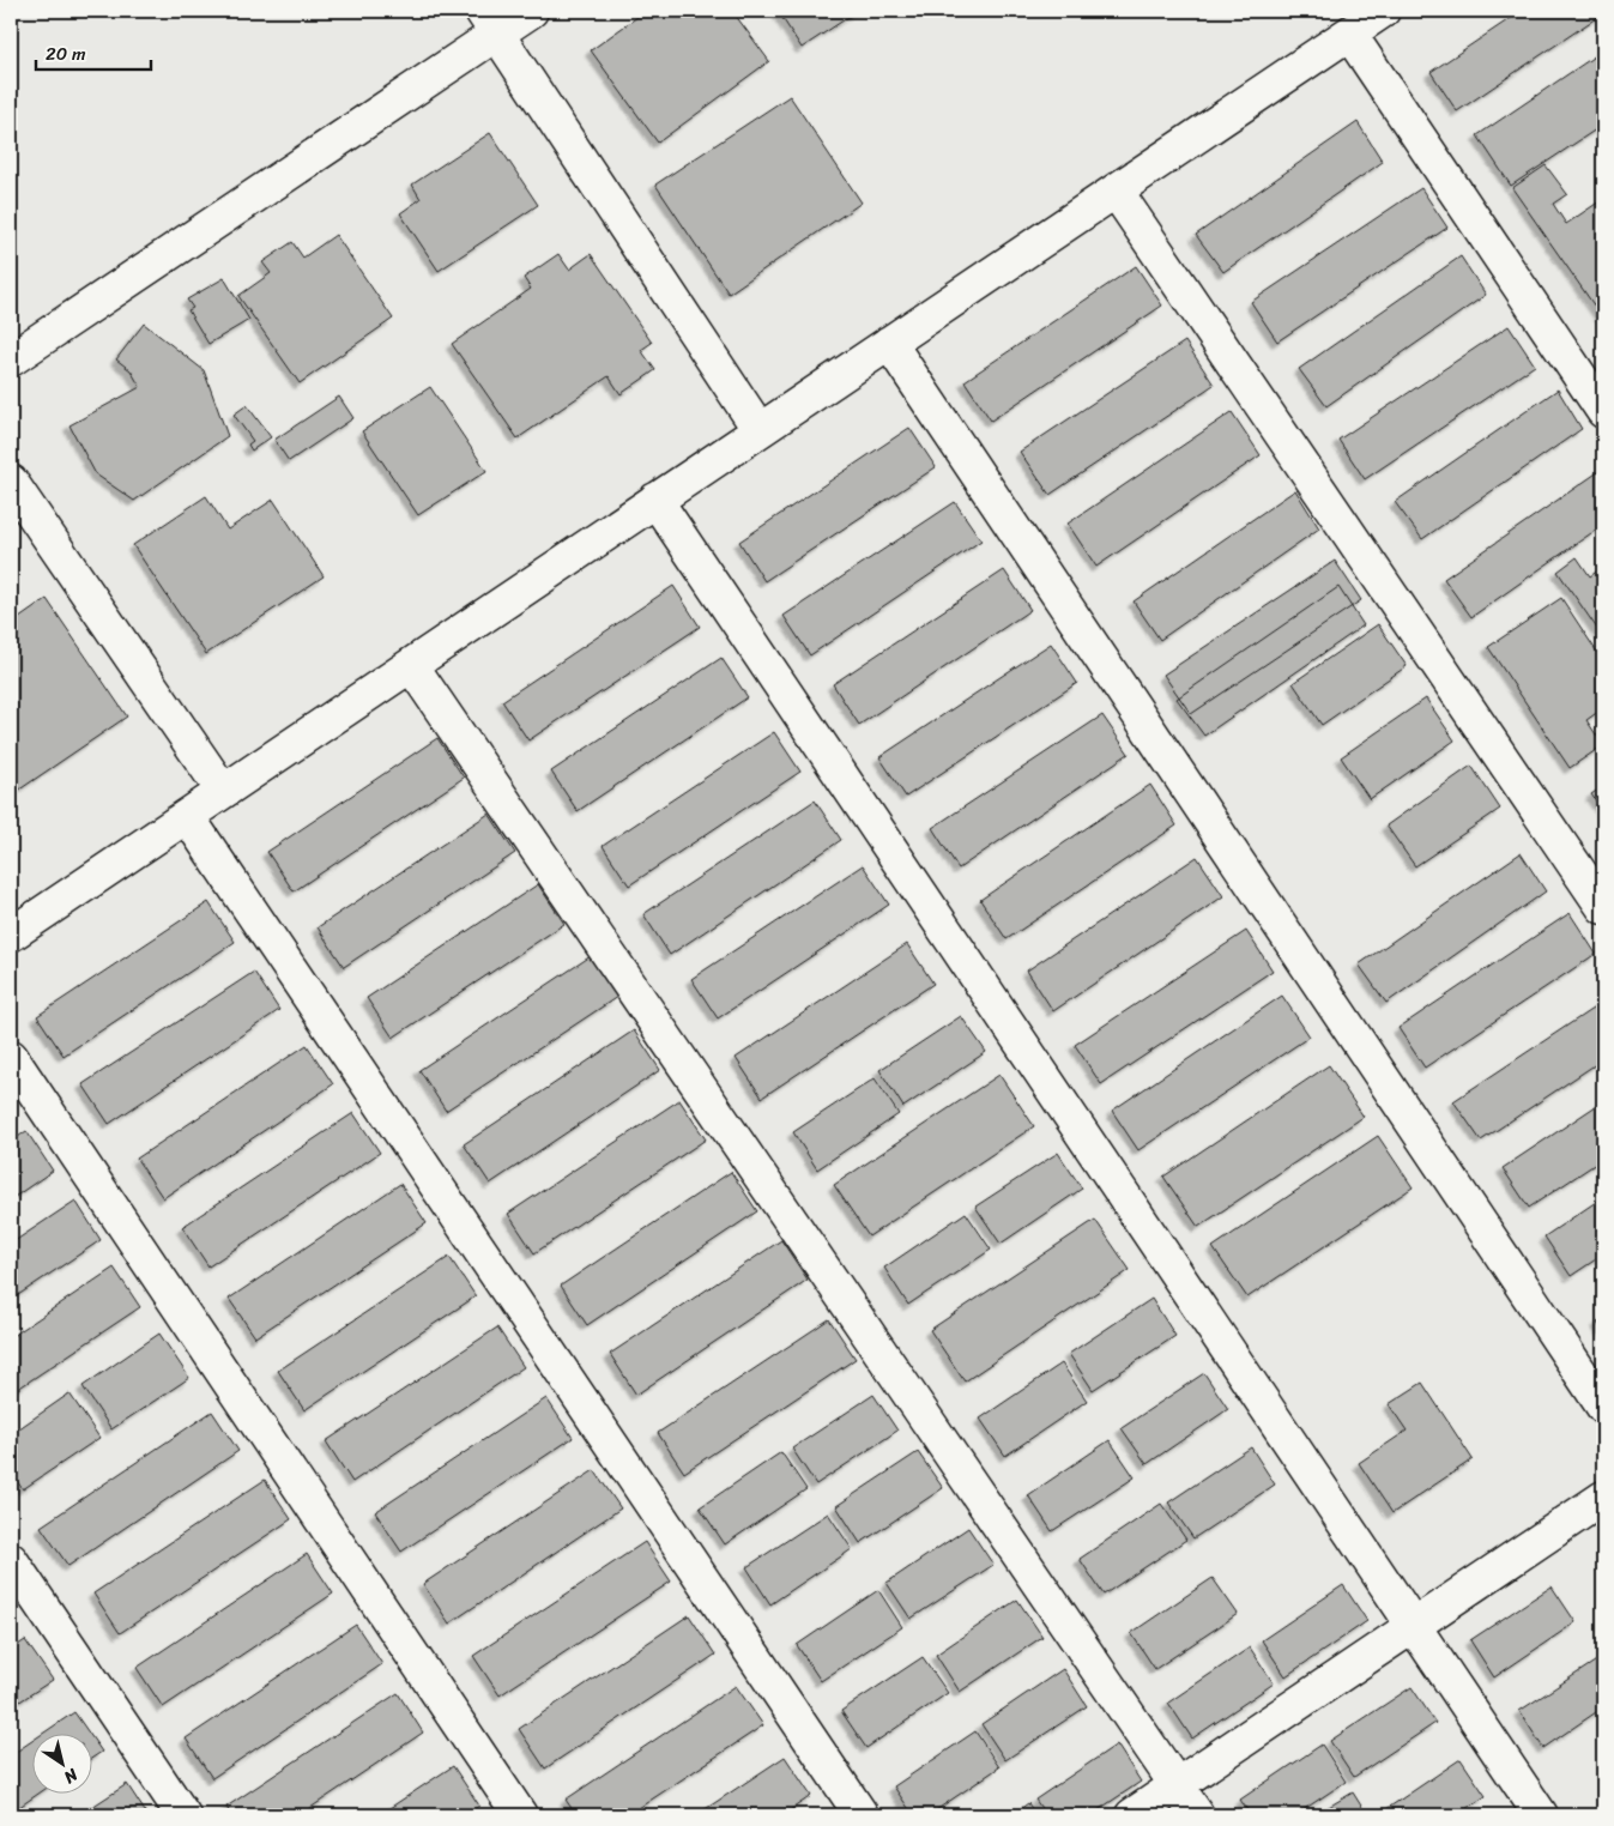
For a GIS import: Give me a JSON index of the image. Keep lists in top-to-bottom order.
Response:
{
  "scale_bar": "20 m",
  "north": "bottom right"
}
